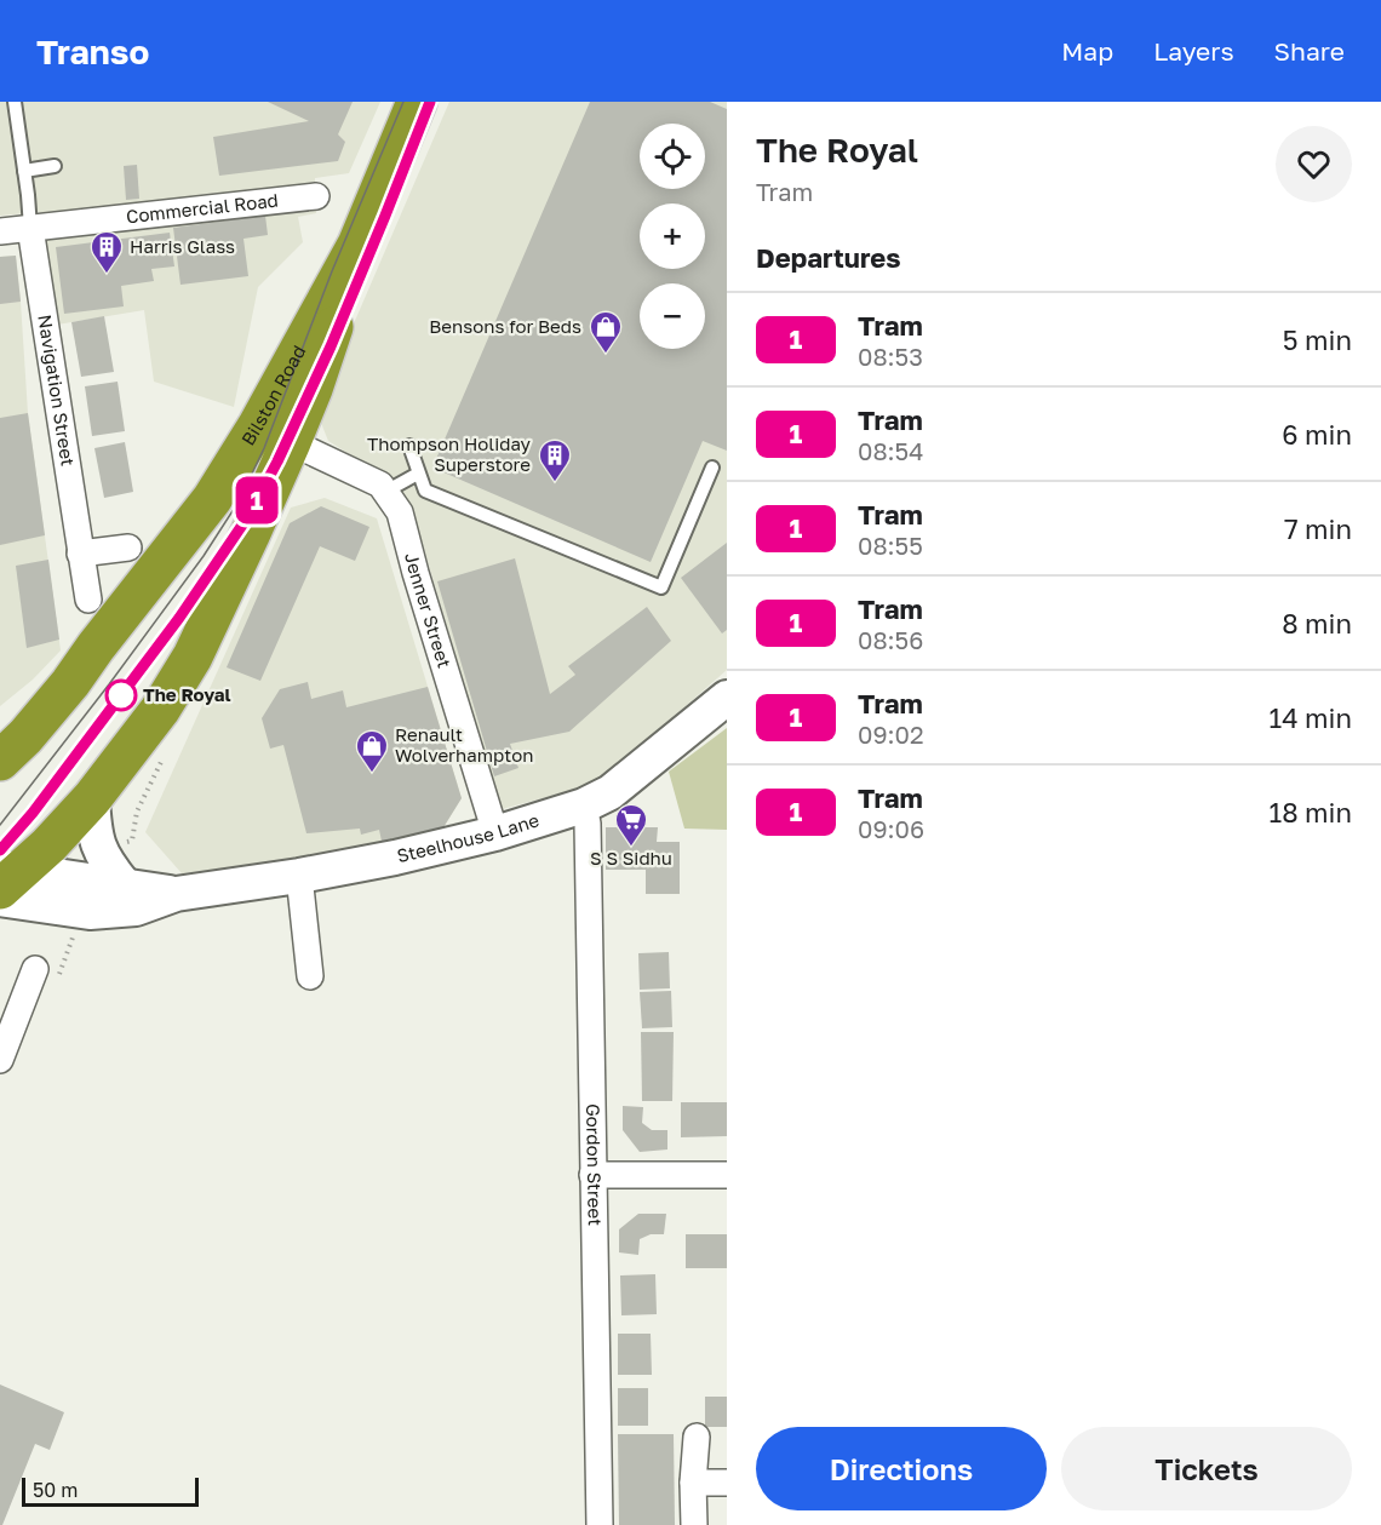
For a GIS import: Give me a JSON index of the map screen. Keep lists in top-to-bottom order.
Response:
{
  "streets": {
    "highway": ["Bilston Road"],
    "street": [
      "Commercial Road",
      "Navigation Street",
      "Jenner Street",
      "Steelhouse Lane",
      "Gordon Street"
    ]
  },
  "crossings": [
    ["Commercial Road", "Navigation Street"],
    ["Bilston Road", "Jenner Street"],
    ["Bilston Road", "Steelhouse Lane"],
    ["Jenner Street", "Steelhouse Lane"],
    ["Steelhouse Lane", "Gordon Street"]
  ],
  "places": {
    "building": ["Harris Glass", "Thompson Holiday Superstore"],
    "shop": ["Bensons for Beds", "Renault Wolverhampton"],
    "other": ["The Royal"],
    "supermarket": ["S S Sidhu"]
  },
  "lines": ["tram line 1"],
  "scale_bar": "50 m",
  "page": {
    "header": "Transo",
    "nav": ["Map", "Layers", "Share"],
    "on_map": "1",
    "heading": [
      ["The Royal", "Tram"],
      "Departures"
    ],
    "map_buttons": ["+", "−"],
    "list": [
      {
        "mark": "1",
        "name": "Tram",
        "note": "08:53",
        "value": "5 min"
      },
      {
        "mark": "1",
        "name": "Tram",
        "note": "08:54",
        "value": "6 min"
      },
      {
        "mark": "1",
        "name": "Tram",
        "note": "08:55",
        "value": "7 min"
      },
      {
        "mark": "1",
        "name": "Tram",
        "note": "08:56",
        "value": "8 min"
      },
      {
        "mark": "1",
        "name": "Tram",
        "note": "09:02",
        "value": "14 min"
      },
      {
        "mark": "1",
        "name": "Tram",
        "note": "09:06",
        "value": "18 min"
      }
    ],
    "buttons": ["Directions", "Tickets"],
    "scale": "50 m"
  }
}
